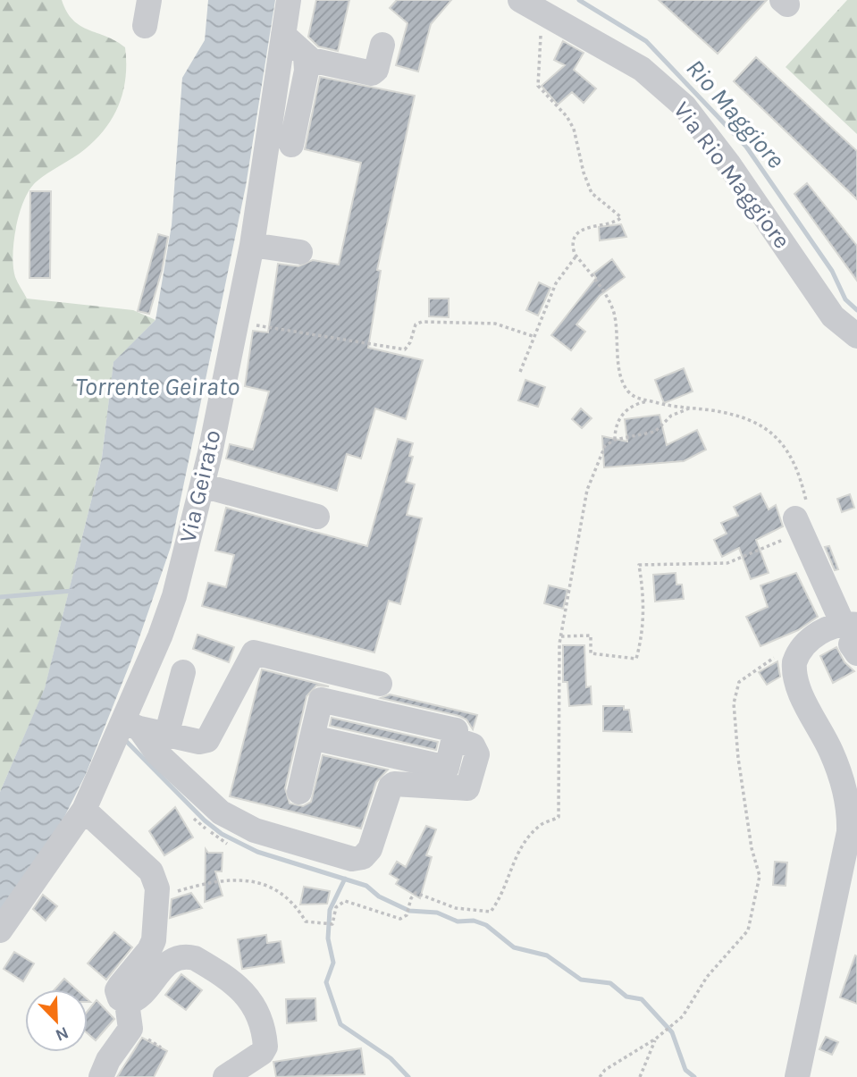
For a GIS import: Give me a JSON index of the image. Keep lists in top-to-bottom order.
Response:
{
  "streets": {
    "street": ["Via Rio Maggiore", "Via Geirato"]
  },
  "water": ["Rio Maggiore", "Torrente Geirato"],
  "north": "bottom right"
}
